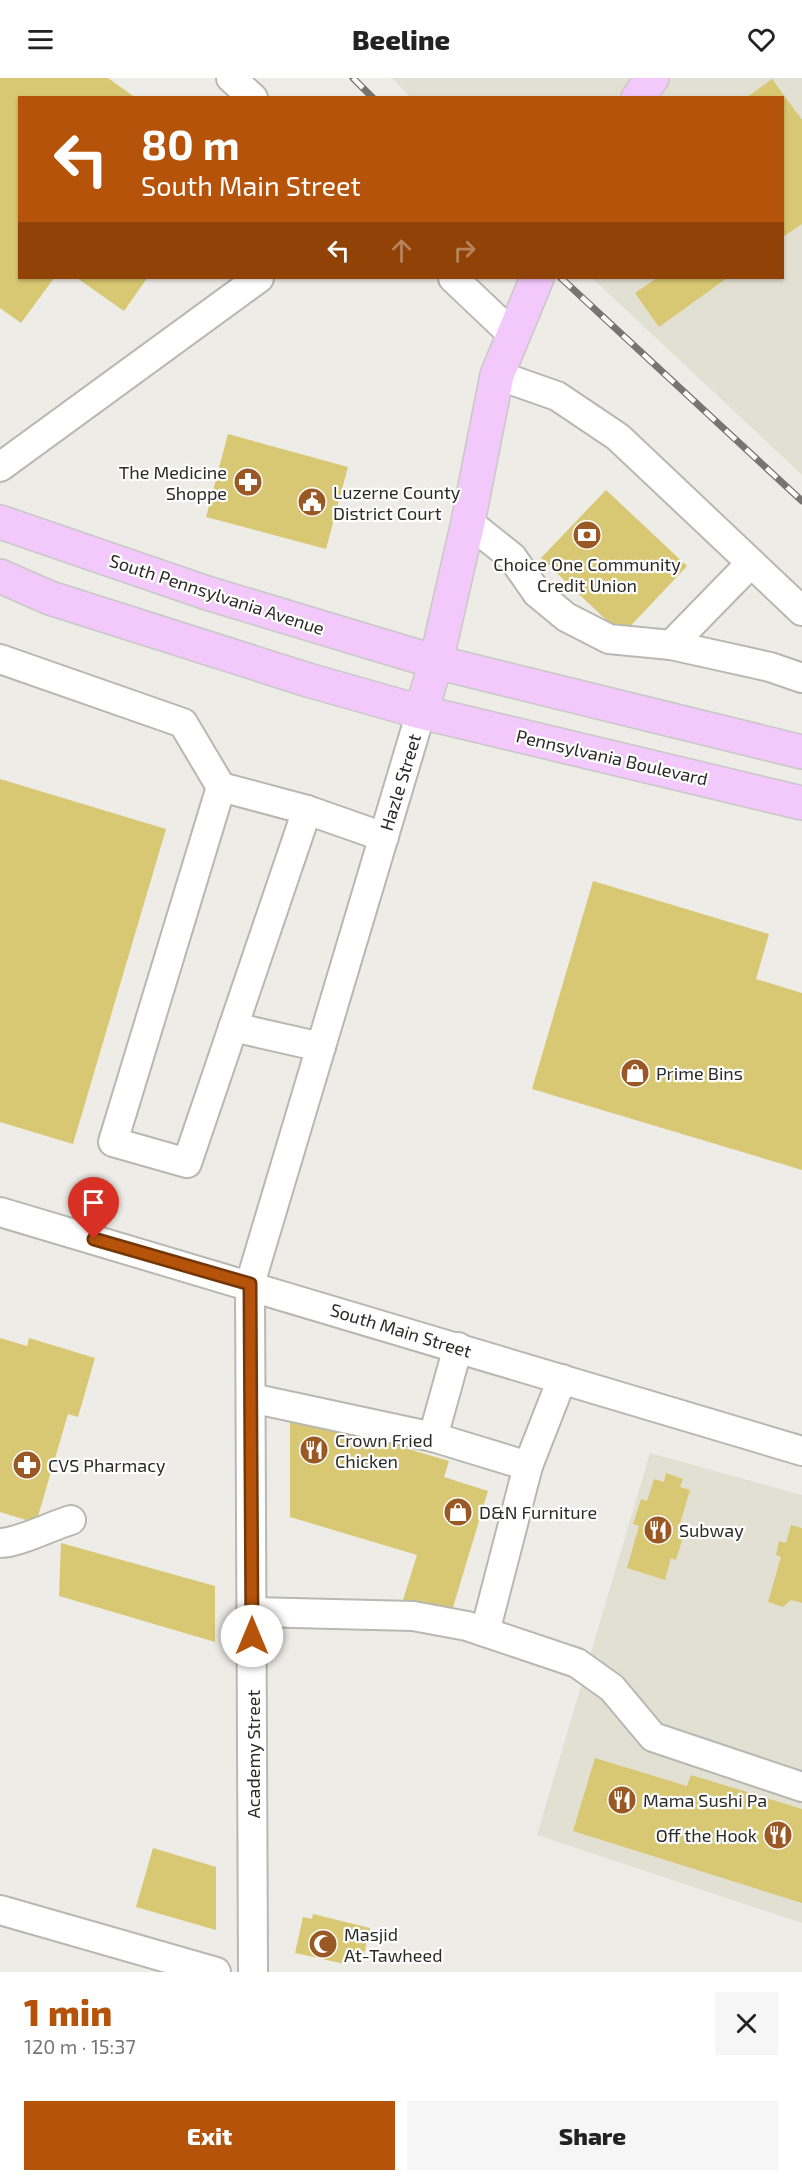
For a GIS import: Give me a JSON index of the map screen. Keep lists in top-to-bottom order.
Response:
{
  "streets": {
    "main road": ["South Pennsylvania Avenue", "Pennsylvania Boulevard", "Hazle Street"],
    "street": ["South Main Street", "Academy Street"]
  },
  "crossings": [
    ["South Pennsylvania Avenue", "Hazle Street"],
    ["Pennsylvania Boulevard", "Hazle Street"],
    ["Hazle Street", "South Main Street"],
    ["Hazle Street", "Academy Street"],
    ["South Main Street", "Academy Street"]
  ],
  "places": {
    "pharmacy": ["The Medicine Shoppe", "CVS Pharmacy"],
    "public building": ["Luzerne County District Court"],
    "bank": ["Choice One Community Credit Union"],
    "shop": ["Prime Bins", "D&N Furniture"],
    "restaurant": [
      "Crown Fried Chicken",
      "Subway",
      "Mama Sushi Pa",
      "Off the Hook"
    ],
    "mosque": ["Masjid At-Tawheed"]
  },
  "page": {
    "header": "Beeline",
    "turn": ["80 m", "South Main Street"],
    "heading": ["1 min", "120 m · 15:37"],
    "buttons": ["Exit", "Share"]
  }
}
